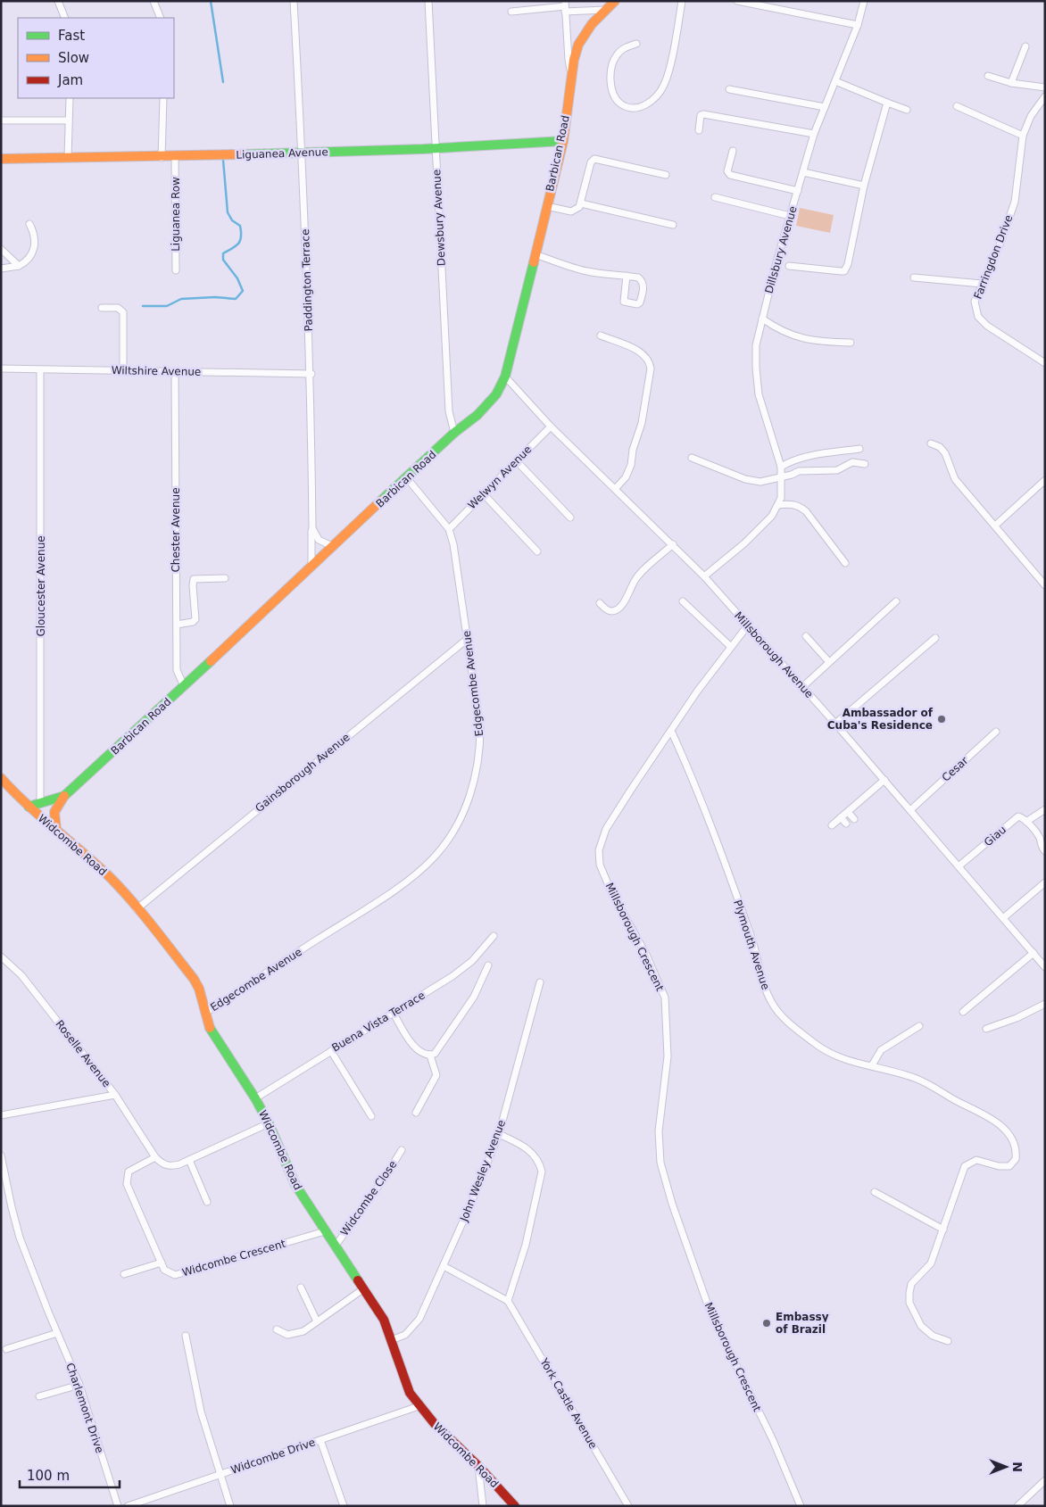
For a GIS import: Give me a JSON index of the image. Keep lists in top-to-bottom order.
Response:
{
  "streets": {
    "main road": ["Liguanea Avenue", "Barbican Road", "Widcombe Road"],
    "street": [
      "Liguanea Row",
      "Dewsbury Avenue",
      "Dillsbury Avenue",
      "Farringdon Drive",
      "Paddington Terrace",
      "Wiltshire Avenue",
      "Welwyn Avenue",
      "Chester Avenue",
      "Gloucester Avenue",
      "Millsborough Avenue",
      "Edgecombe Avenue",
      "Cesar",
      "Gainsborough Avenue",
      "Giau",
      "Millsborough Crescent",
      "Plymouth Avenue",
      "Buena Vista Terrace",
      "Roselle Avenue",
      "John Wesley Avenue",
      "Widcombe Close",
      "Widcombe Crescent",
      "York Castle Avenue",
      "Charlemont Drive",
      "Widcombe Drive"
    ]
  },
  "crossings": [
    ["Liguanea Avenue", "Barbican Road"],
    ["Liguanea Avenue", "Liguanea Row"],
    ["Liguanea Avenue", "Dewsbury Avenue"],
    ["Liguanea Avenue", "Paddington Terrace"],
    ["Barbican Road", "Dewsbury Avenue"],
    ["Barbican Road", "Paddington Terrace"],
    ["Barbican Road", "Chester Avenue"],
    ["Barbican Road", "Gloucester Avenue"],
    ["Barbican Road", "Millsborough Avenue"],
    ["Barbican Road", "Edgecombe Avenue"],
    ["Barbican Road", "Widcombe Road"],
    ["Dillsbury Avenue", "Millsborough Avenue"],
    ["Paddington Terrace", "Wiltshire Avenue"],
    ["Wiltshire Avenue", "Chester Avenue"],
    ["Wiltshire Avenue", "Gloucester Avenue"],
    ["Welwyn Avenue", "Millsborough Avenue"],
    ["Welwyn Avenue", "Edgecombe Avenue"],
    ["Millsborough Avenue", "Cesar"],
    ["Millsborough Avenue", "Giau"],
    ["Millsborough Avenue", "Millsborough Crescent"],
    ["Edgecombe Avenue", "Gainsborough Avenue"],
    ["Edgecombe Avenue", "Widcombe Road"],
    ["Gainsborough Avenue", "Widcombe Road"],
    ["Widcombe Road", "Buena Vista Terrace"],
    ["Widcombe Road", "John Wesley Avenue"],
    ["Widcombe Road", "Widcombe Close"],
    ["Widcombe Road", "Widcombe Crescent"],
    ["Widcombe Road", "Widcombe Drive"],
    ["Millsborough Crescent", "Plymouth Avenue"]
  ],
  "places": ["Ambassador of Cuba's Residence", "Embassy of Brazil"],
  "legend": ["Fast", "Slow", "Jam"],
  "scale_bar": "100 m",
  "north": "right"
}
